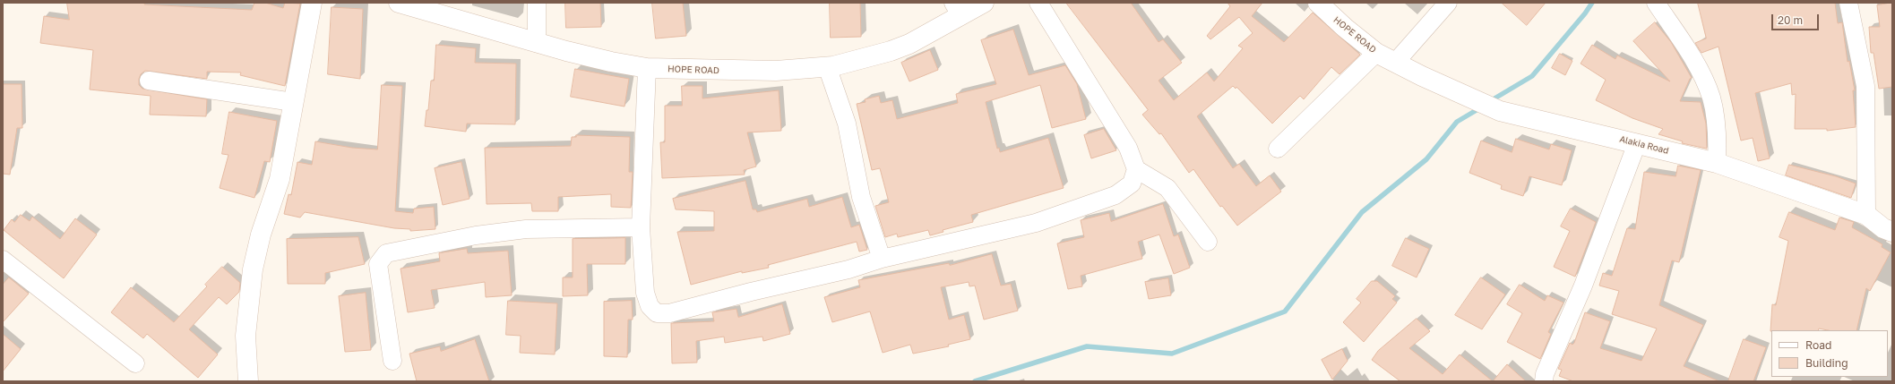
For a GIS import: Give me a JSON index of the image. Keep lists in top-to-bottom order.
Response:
{
  "streets": {
    "street": ["HOPE ROAD", "Alakia Road"]
  },
  "crossings": [
    ["HOPE ROAD", "Alakia Road"]
  ],
  "legend": ["Road", "Building"],
  "scale_bar": "20 m"
}
